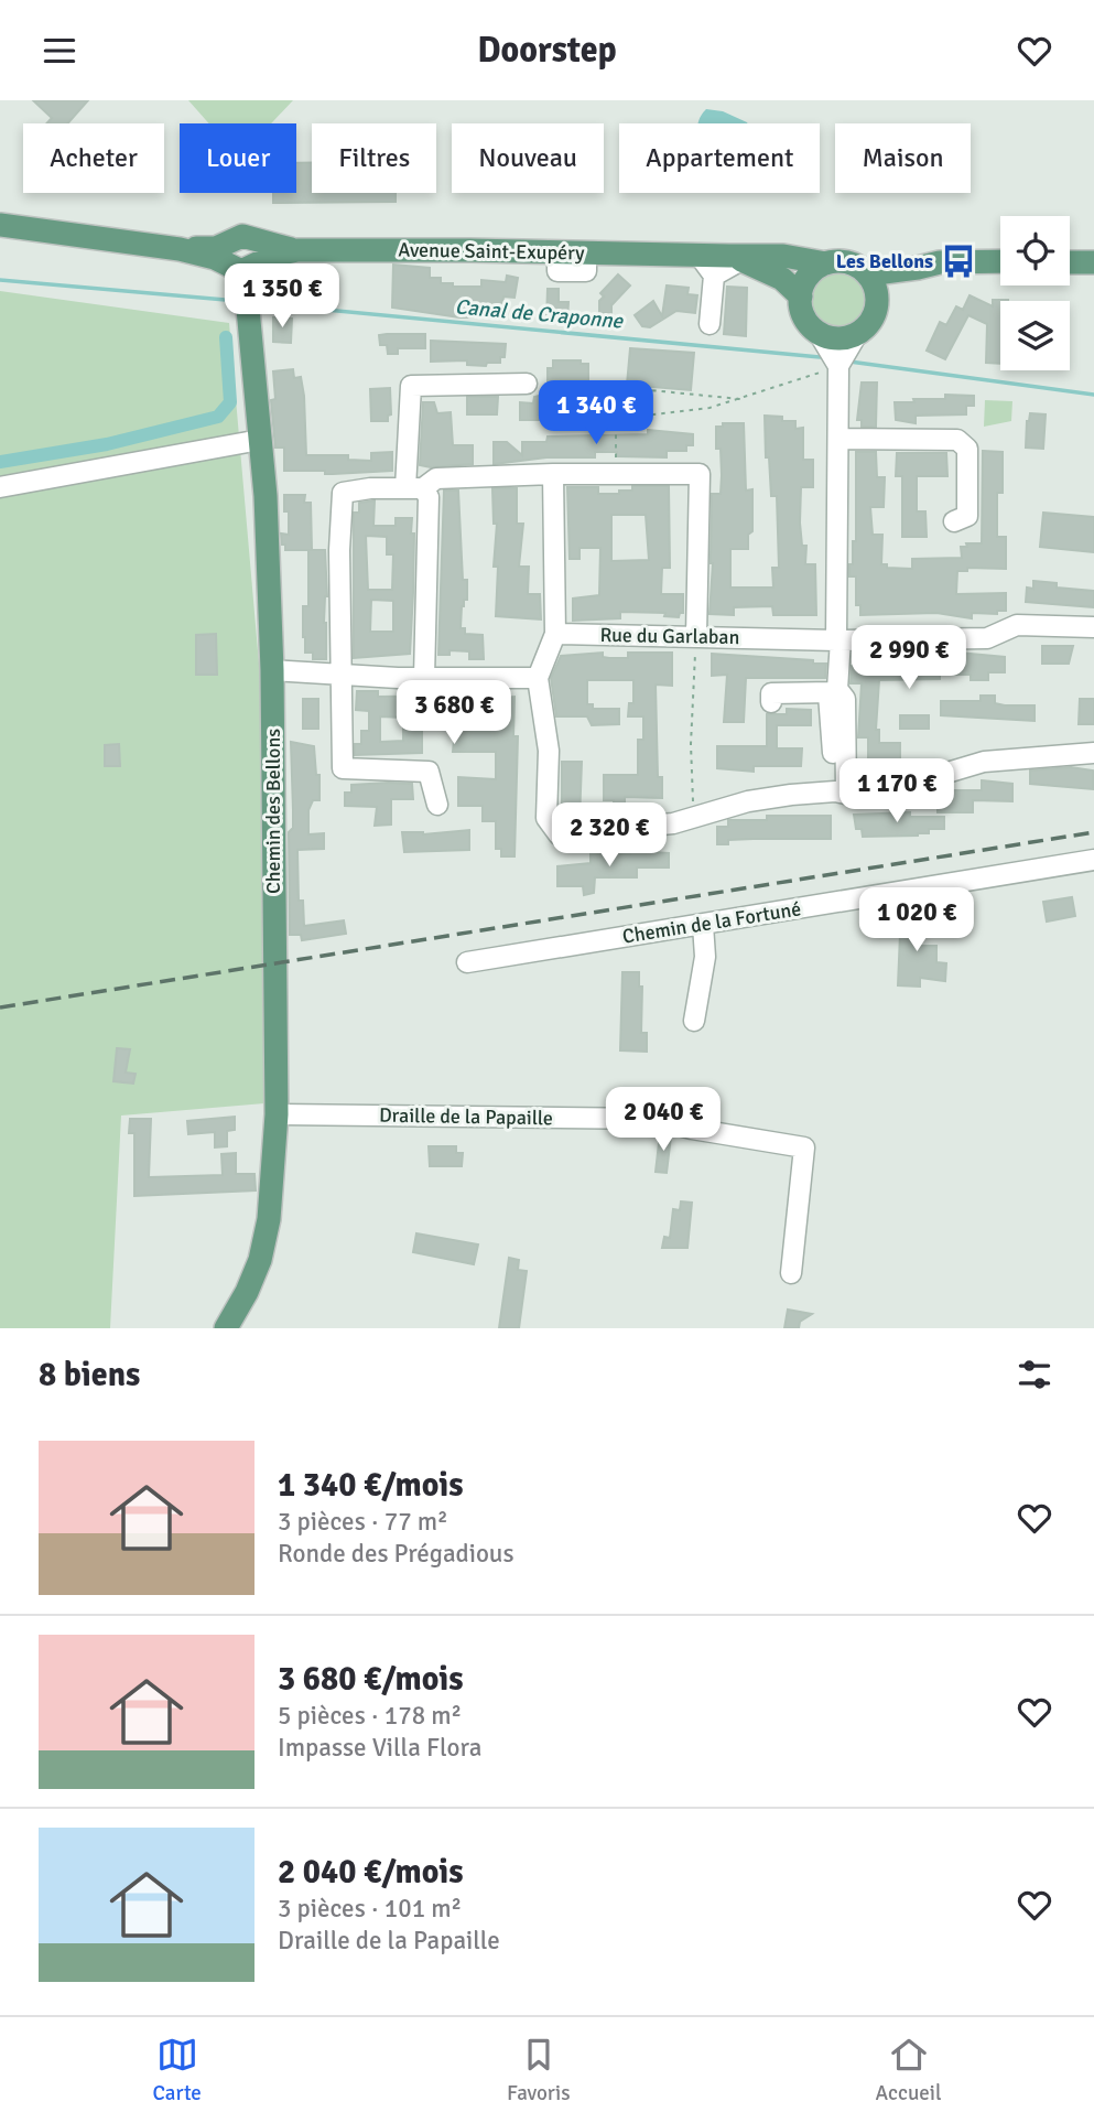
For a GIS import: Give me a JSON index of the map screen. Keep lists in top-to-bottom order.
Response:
{
  "streets": {
    "main road": ["Avenue Saint-Exupéry", "Chemin des Bellons"],
    "street": ["Rue du Garlaban", "Chemin de la Fortuné", "Draille de la Papaille"]
  },
  "crossings": [
    ["Avenue Saint-Exupéry", "Chemin des Bellons"],
    ["Chemin des Bellons", "Draille de la Papaille"]
  ],
  "water": ["Canal de Craponne"],
  "places": {
    "bus stop": ["Les Bellons"]
  },
  "page": {
    "header": "Doorstep",
    "chip": [
      "Acheter",
      "Louer",
      "Filtres",
      "Nouveau",
      "Appartement",
      "Maison"
    ],
    "price": [
      "1 350 €",
      "1 340 €",
      "2 990 €",
      "3 680 €",
      "1 170 €",
      "2 320 €",
      "1 020 €",
      "2 040 €"
    ],
    "heading": "8 biens",
    "list": [
      {
        "name": "1 340 €/mois",
        "note": "3 pièces · 77 m² · Ronde des Prégadious"
      },
      {
        "name": "3 680 €/mois",
        "note": "5 pièces · 178 m² · Impasse Villa Flora"
      },
      {
        "name": "2 040 €/mois",
        "note": "3 pièces · 101 m² · Draille de la Papaille"
      }
    ],
    "tabs": ["Carte", "Favoris", "Accueil"]
  }
}
